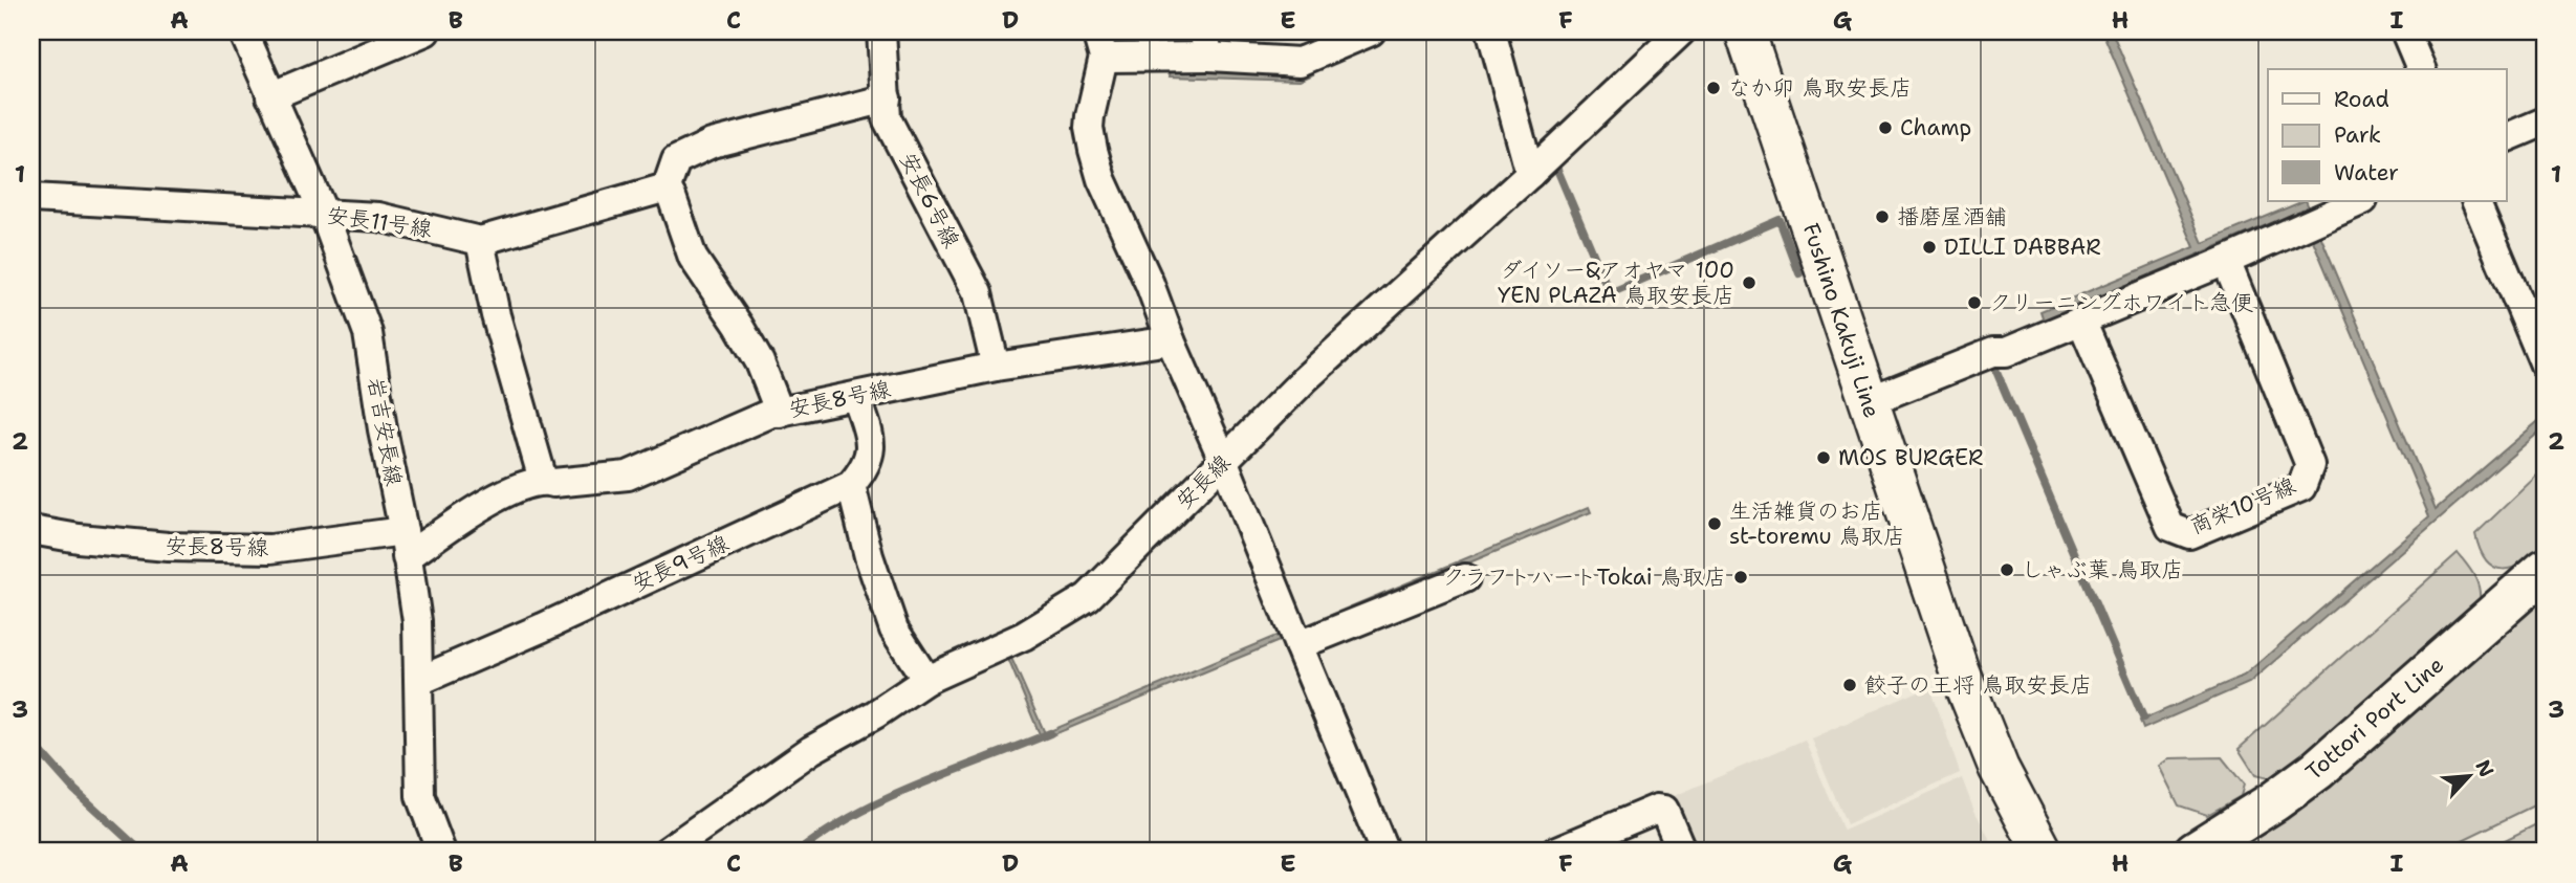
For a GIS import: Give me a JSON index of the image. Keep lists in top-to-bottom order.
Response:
{
  "streets": {
    "main road": ["Fushino Kakuji Line", "Tottori Port Line"],
    "street": [
      "安長6号線",
      "安長11号線",
      "安長8号線",
      "岩吉安長線",
      "安長線",
      "商栄10号線",
      "安長9号線"
    ]
  },
  "crossings": [
    ["安長6号線", "安長8号線"],
    ["安長11号線", "岩吉安長線"],
    ["安長8号線", "岩吉安長線"],
    ["岩吉安長線", "安長9号線"]
  ],
  "places": [
    "なか卯 鳥取安長店",
    "Champ",
    "播磨屋酒舗",
    "DILLI DABBAR",
    "ダイソー&アオヤマ 100 YEN PLAZA 鳥取安長店",
    "クリーニングホワイト急便",
    "MOS BURGER",
    "生活雑貨のお店 st-toremu 鳥取店",
    "しゃぶ葉 鳥取店",
    "クラフトハートTokai 鳥取店",
    "餃子の王将 鳥取安長店"
  ],
  "legend": ["Road", "Park", "Water"],
  "north": "top right",
  "grid": {
    "columns": [
      "A",
      "B",
      "C",
      "D",
      "E",
      "F",
      "G",
      "H",
      "I"
    ],
    "rows": ["1", "2", "3"]
  }
}
